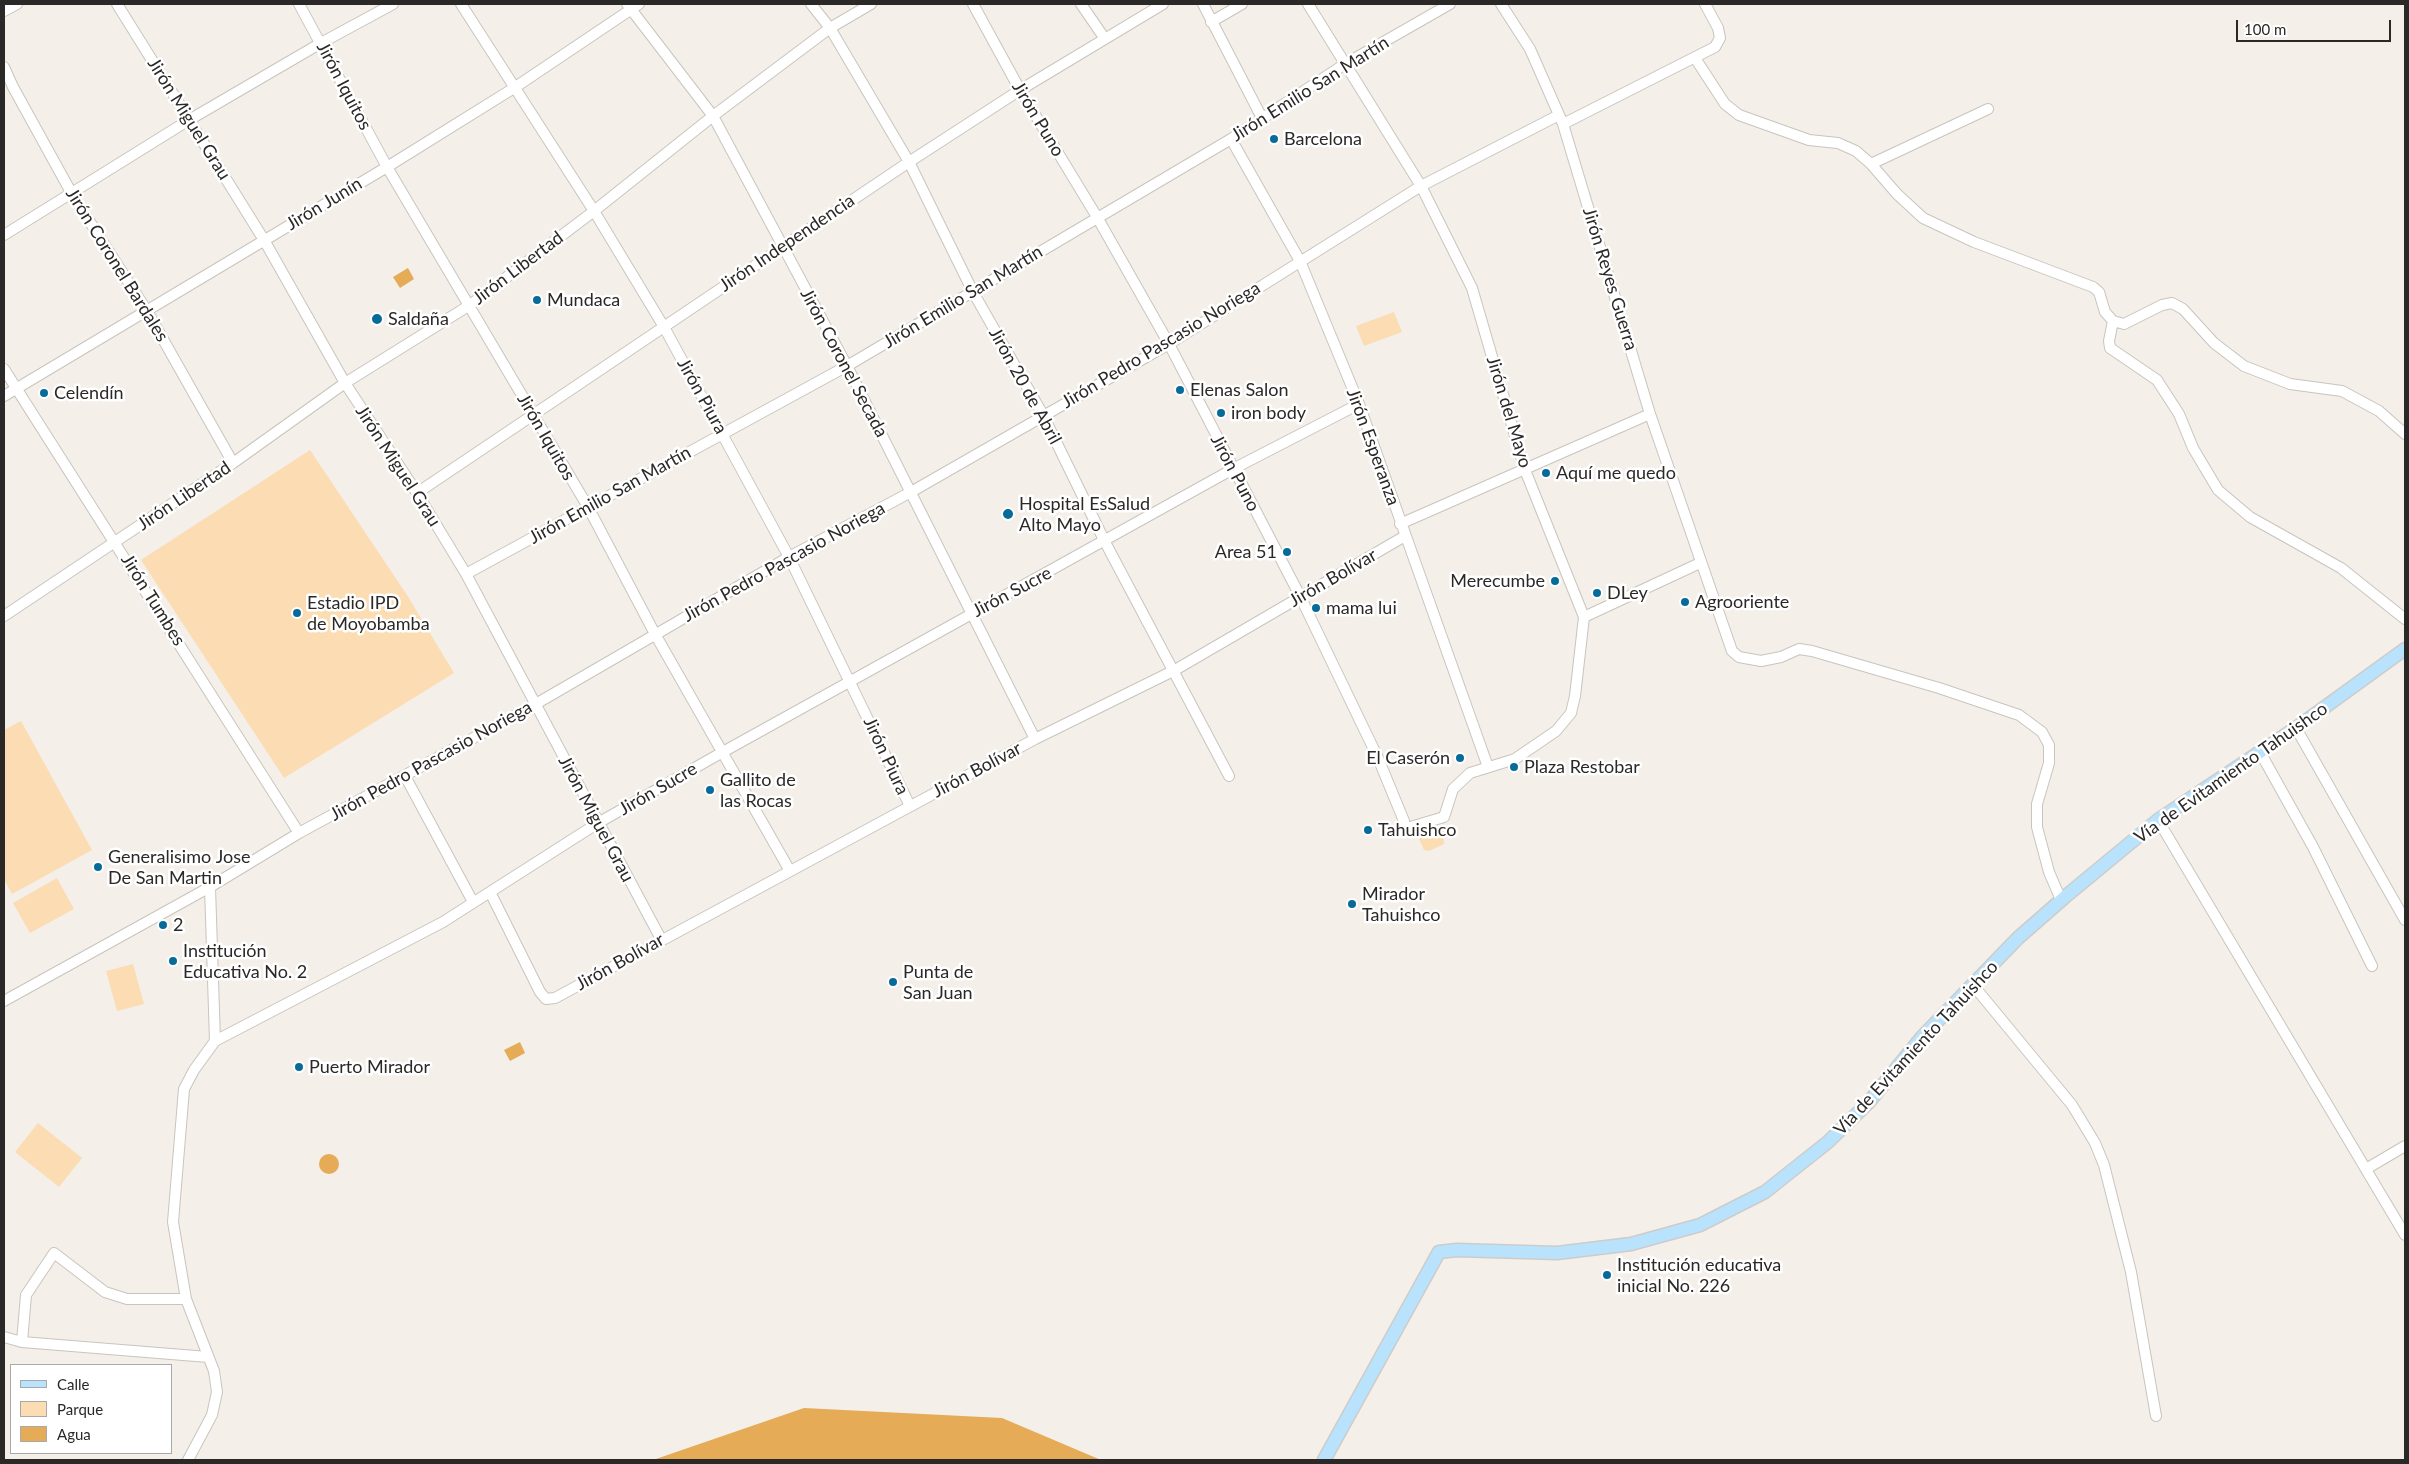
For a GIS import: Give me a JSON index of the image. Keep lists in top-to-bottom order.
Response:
{
  "streets": {
    "main road": ["Vía de Evitamiento Tahuishco"],
    "street": [
      "Jirón Iquitos",
      "Jirón Emilio San Martín",
      "Jirón Miguel Grau",
      "Jirón Puno",
      "Jirón Junín",
      "Jirón Independencia",
      "Jirón Coronel Bardales",
      "Jirón Libertad",
      "Jirón Reyes Guerra",
      "Jirón Pedro Pascasio Noriega",
      "Jirón Coronel Secada",
      "Jirón 20 de Abril",
      "Jirón Piura",
      "Jirón del Mayo",
      "Jirón Esperanza",
      "Jirón Bolívar",
      "Jirón Sucre",
      "Jirón Tumbes"
    ]
  },
  "crossings": [
    ["Jirón Iquitos", "Jirón Emilio San Martín"],
    ["Jirón Iquitos", "Jirón Junín"],
    ["Jirón Iquitos", "Jirón Independencia"],
    ["Jirón Iquitos", "Jirón Libertad"],
    ["Jirón Iquitos", "Jirón Pedro Pascasio Noriega"],
    ["Jirón Iquitos", "Jirón Bolívar"],
    ["Jirón Iquitos", "Jirón Sucre"],
    ["Jirón Emilio San Martín", "Jirón Miguel Grau"],
    ["Jirón Emilio San Martín", "Jirón Puno"],
    ["Jirón Emilio San Martín", "Jirón Coronel Secada"],
    ["Jirón Emilio San Martín", "Jirón 20 de Abril"],
    ["Jirón Emilio San Martín", "Jirón Piura"],
    ["Jirón Emilio San Martín", "Jirón del Mayo"],
    ["Jirón Emilio San Martín", "Jirón Esperanza"],
    ["Jirón Miguel Grau", "Jirón Junín"],
    ["Jirón Miguel Grau", "Jirón Independencia"],
    ["Jirón Miguel Grau", "Jirón Libertad"],
    ["Jirón Miguel Grau", "Jirón Pedro Pascasio Noriega"],
    ["Jirón Miguel Grau", "Jirón Bolívar"],
    ["Jirón Miguel Grau", "Jirón Sucre"],
    ["Jirón Puno", "Jirón Independencia"],
    ["Jirón Puno", "Jirón Pedro Pascasio Noriega"],
    ["Jirón Puno", "Jirón del Mayo"],
    ["Jirón Puno", "Jirón Bolívar"],
    ["Jirón Junín", "Jirón Coronel Bardales"],
    ["Jirón Junín", "Jirón Coronel Secada"],
    ["Jirón Junín", "Jirón Piura"],
    ["Jirón Junín", "Jirón Tumbes"],
    ["Jirón Independencia", "Jirón Coronel Secada"],
    ["Jirón Independencia", "Jirón 20 de Abril"],
    ["Jirón Independencia", "Jirón Piura"],
    ["Jirón Coronel Bardales", "Jirón Libertad"],
    ["Jirón Libertad", "Jirón Coronel Secada"],
    ["Jirón Libertad", "Jirón 20 de Abril"],
    ["Jirón Libertad", "Jirón Piura"],
    ["Jirón Libertad", "Jirón Tumbes"],
    ["Jirón Reyes Guerra", "Jirón Pedro Pascasio Noriega"],
    ["Jirón Reyes Guerra", "Vía de Evitamiento Tahuishco"],
    ["Jirón Pedro Pascasio Noriega", "Jirón Coronel Secada"],
    ["Jirón Pedro Pascasio Noriega", "Jirón 20 de Abril"],
    ["Jirón Pedro Pascasio Noriega", "Jirón Piura"],
    ["Jirón Pedro Pascasio Noriega", "Jirón del Mayo"],
    ["Jirón Pedro Pascasio Noriega", "Jirón Esperanza"],
    ["Jirón Pedro Pascasio Noriega", "Jirón Tumbes"],
    ["Jirón Coronel Secada", "Jirón Bolívar"],
    ["Jirón Coronel Secada", "Jirón Sucre"],
    ["Jirón 20 de Abril", "Jirón Bolívar"],
    ["Jirón 20 de Abril", "Jirón Sucre"],
    ["Jirón Piura", "Jirón Bolívar"],
    ["Jirón Piura", "Jirón Sucre"],
    ["Jirón del Mayo", "Jirón Esperanza"],
    ["Jirón Esperanza", "Jirón Bolívar"],
    ["Jirón Bolívar", "Jirón Sucre"]
  ],
  "places": [
    "Barcelona",
    "Mundaca",
    "Saldaña",
    "Elenas Salon",
    "Celendín",
    "iron body",
    "Aquí me quedo",
    "Hospital EsSalud Alto Mayo",
    "Area 51",
    "Merecumbe",
    "DLey",
    "Agrooriente",
    "mama lui",
    "Estadio IPD de Moyobamba",
    "El Caserón",
    "Plaza Restobar",
    "Gallito de las Rocas",
    "Tahuishco",
    "Generalisimo Jose De San Martin",
    "Mirador Tahuishco",
    "2",
    "Institución Educativa No. 2",
    "Punta de San Juan",
    "Puerto Mirador",
    "Institución educativa inicial No. 226"
  ],
  "legend": ["Calle", "Parque", "Agua"],
  "scale_bar": "100 m"
}
